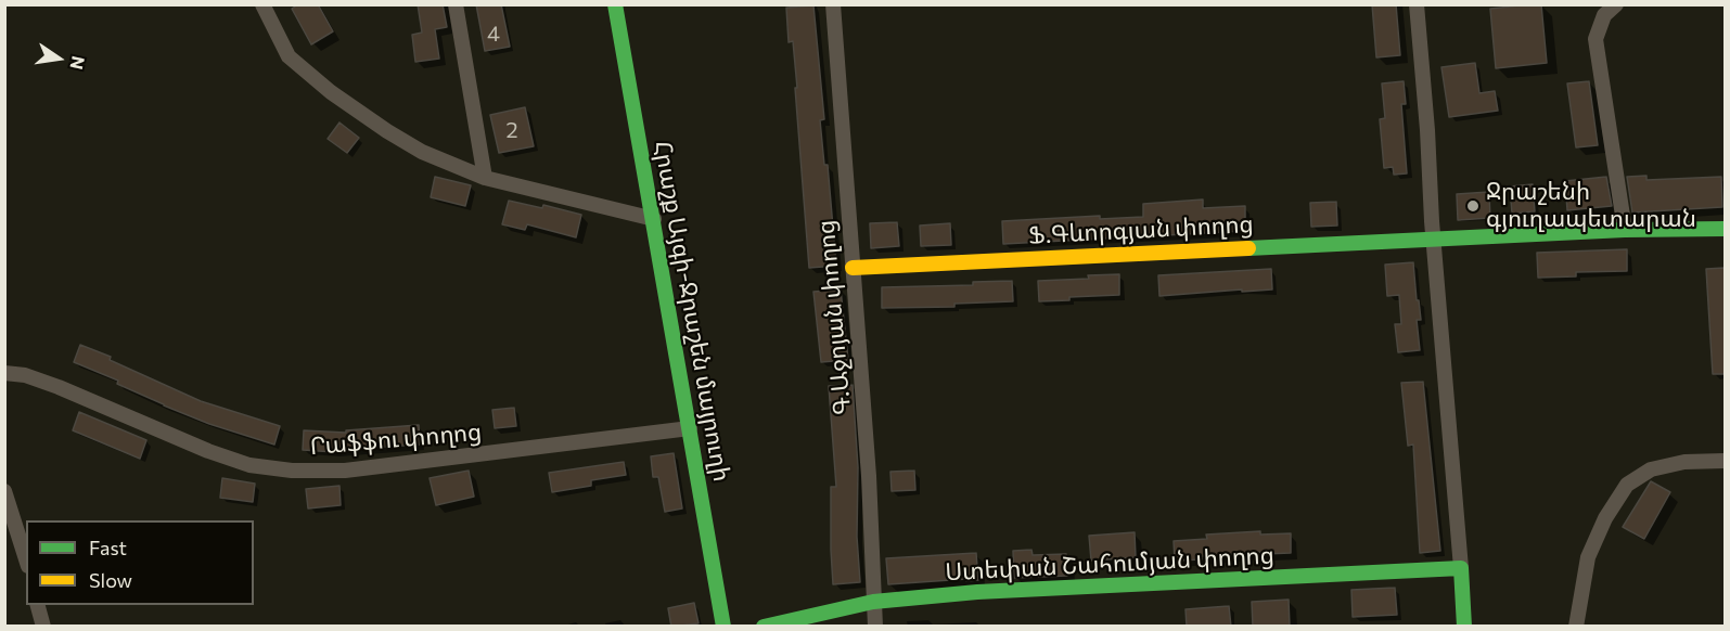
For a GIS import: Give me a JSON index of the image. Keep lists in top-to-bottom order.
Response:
{
  "streets": {
    "street": [
      "Ֆ.Գևորգյան փողոց",
      "Հրաշք Այգի-Ջրաշեն մայրուղի",
      "Գ.Աջոյան փողոց",
      "Րաֆֆու փողոց",
      "Ստեփան Շահումյան փողոց"
    ]
  },
  "crossings": [
    ["Ֆ.Գևորգյան փողոց", "Գ.Աջոյան փողոց"],
    ["Հրաշք Այգի-Ջրաշեն մայրուղի", "Րաֆֆու փողոց"],
    ["Գ.Աջոյան փողոց", "Ստեփան Շահումյան փողոց"]
  ],
  "places": ["Ջրաշենի գյուղապետարան"],
  "house_numbers": ["4", "2"],
  "legend": ["Fast", "Slow"],
  "north": "right"
}
